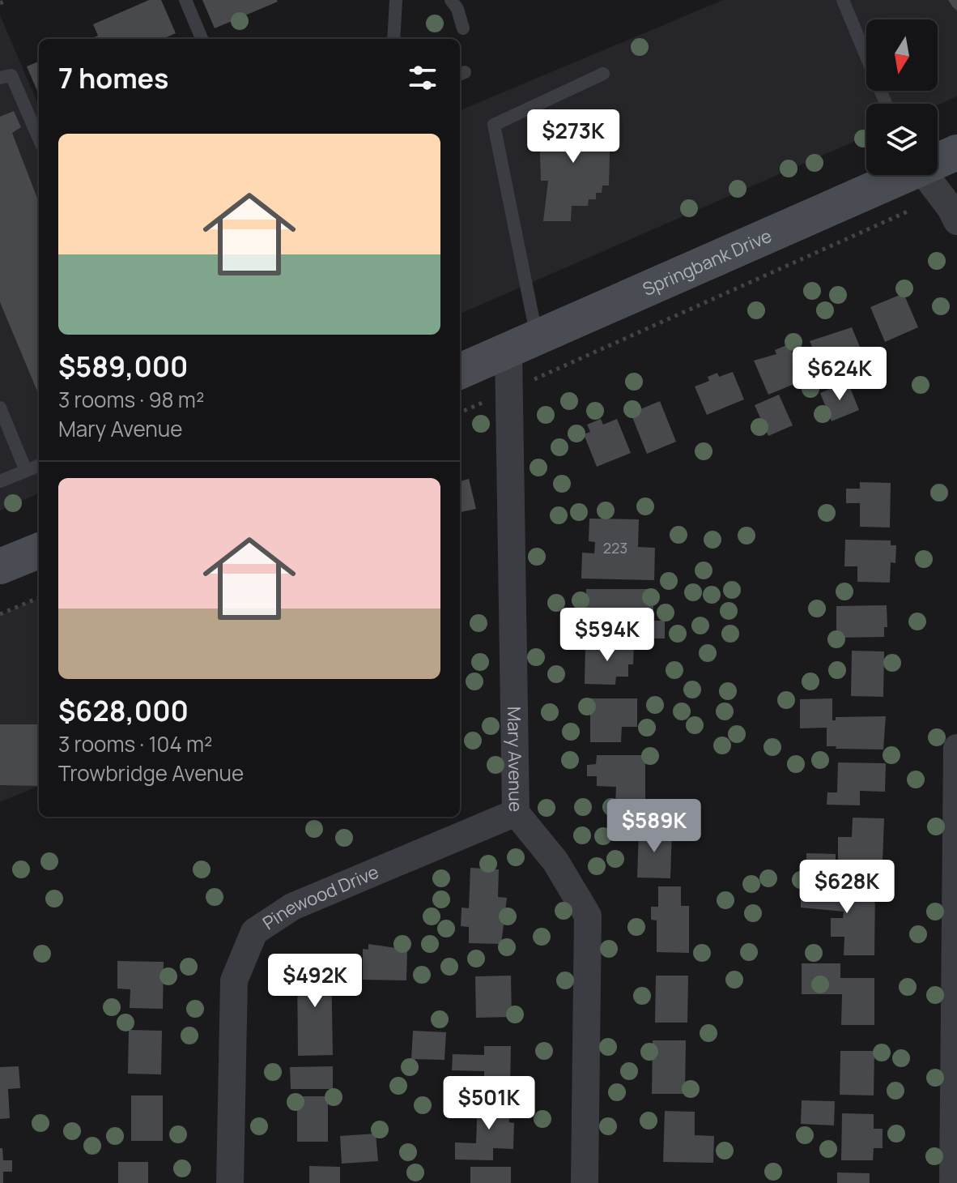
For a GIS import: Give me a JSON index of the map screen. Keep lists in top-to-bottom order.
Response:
{
  "streets": {
    "main road": ["Springbank Drive"],
    "street": ["Mary Avenue", "Pinewood Drive"]
  },
  "crossings": [
    ["Springbank Drive", "Mary Avenue"],
    ["Mary Avenue", "Pinewood Drive"]
  ],
  "house_numbers": ["223"],
  "north": "bottom",
  "page": {
    "heading": "7 homes",
    "price": [
      "$273K",
      "$624K",
      "$594K",
      "$589K",
      "$628K",
      "$492K",
      "$501K"
    ],
    "list": [
      {
        "name": "$589,000",
        "note": "3 rooms · 98 m² · Mary Avenue"
      },
      {
        "name": "$628,000",
        "note": "3 rooms · 104 m² · Trowbridge Avenue"
      }
    ]
  }
}
